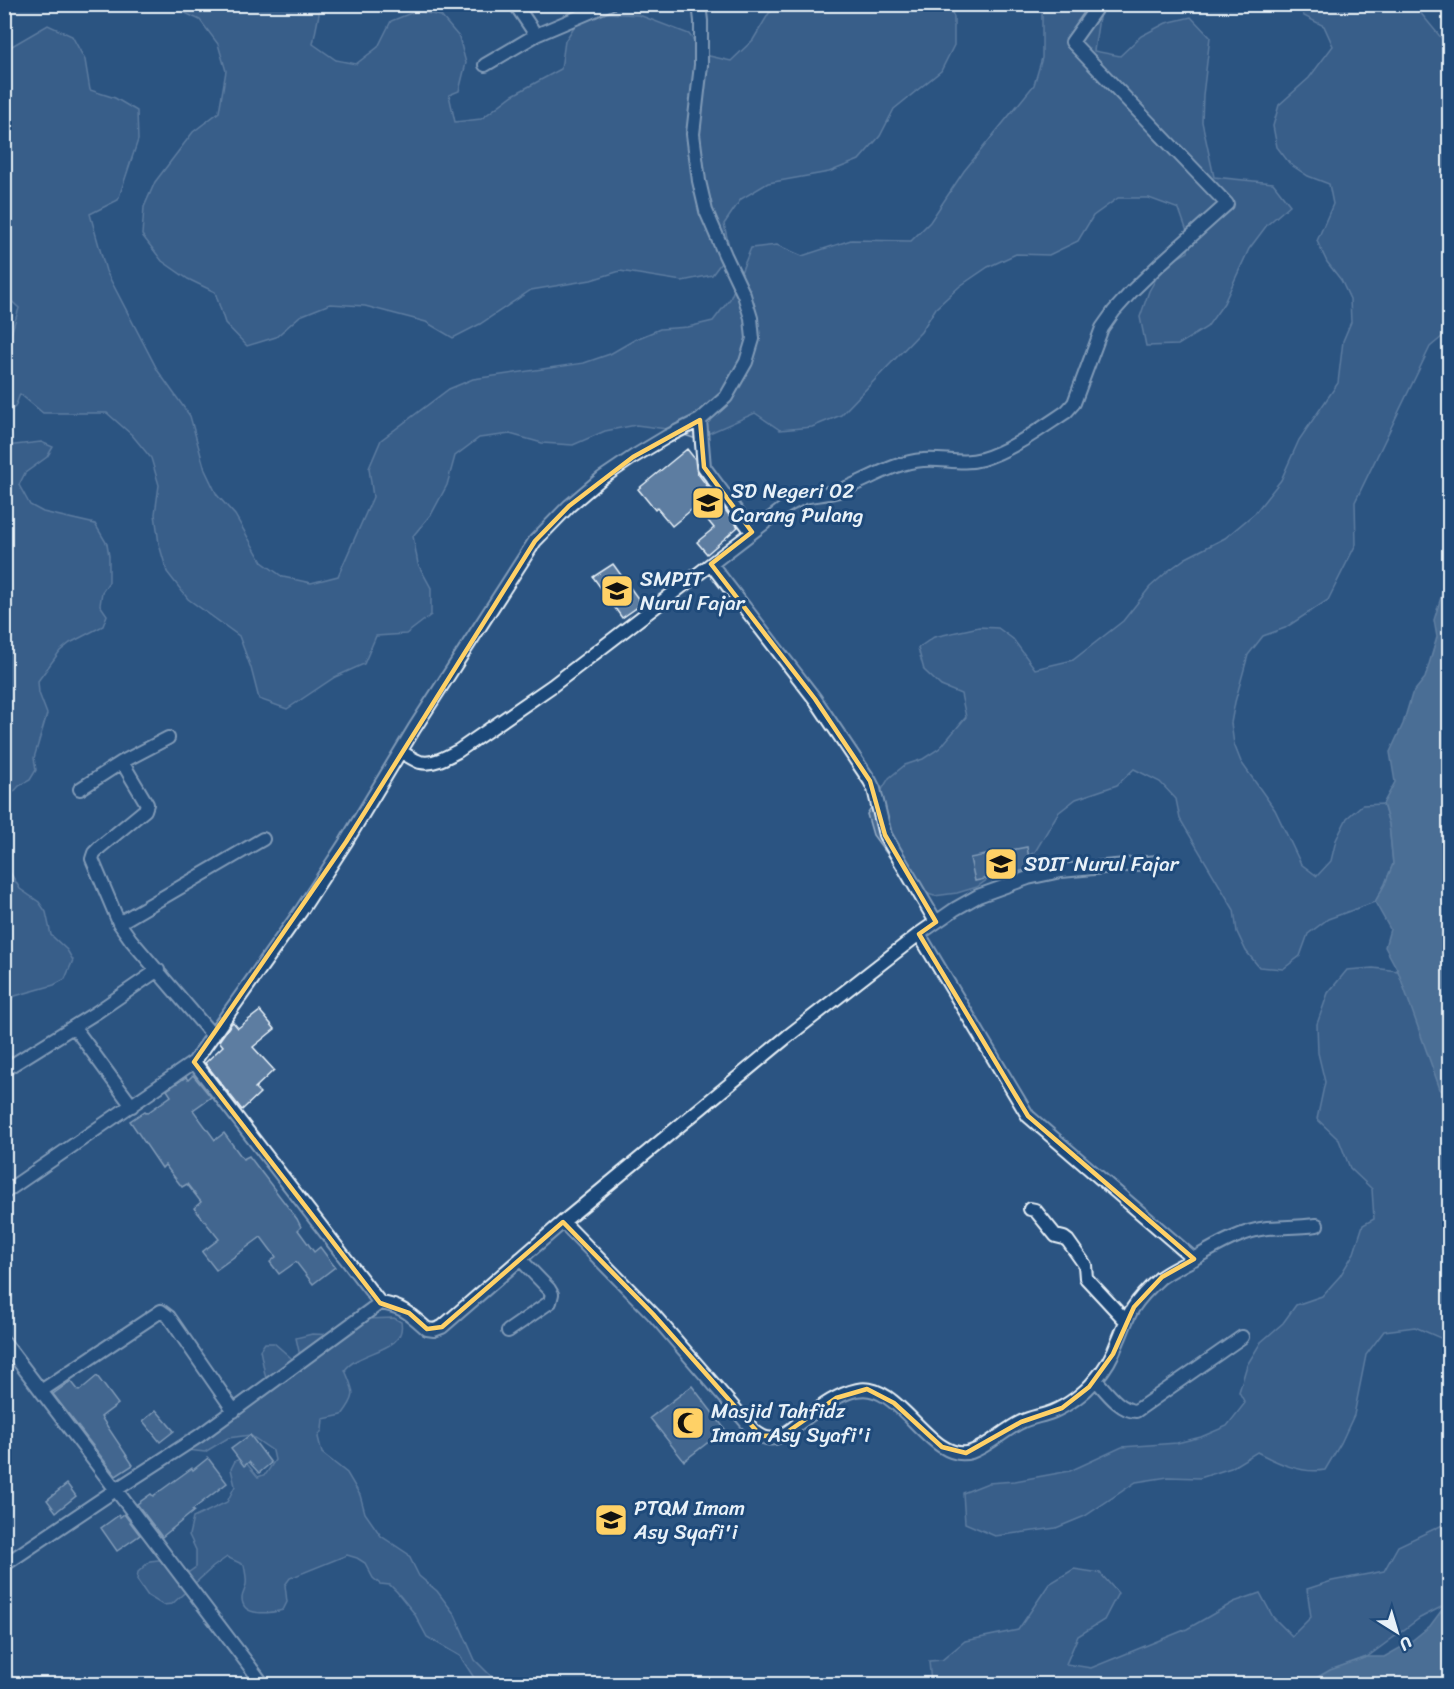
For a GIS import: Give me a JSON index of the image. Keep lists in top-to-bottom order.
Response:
{
  "places": {
    "school or university": [
      "SD Negeri 02 Carang Pulang",
      "SMPIT Nurul Fajar",
      "SDIT Nurul Fajar",
      "PTQM Imam Asy Syafi'i"
    ],
    "mosque": ["Masjid Tahfidz Imam Asy Syafi'i"]
  },
  "north": "bottom right"
}
